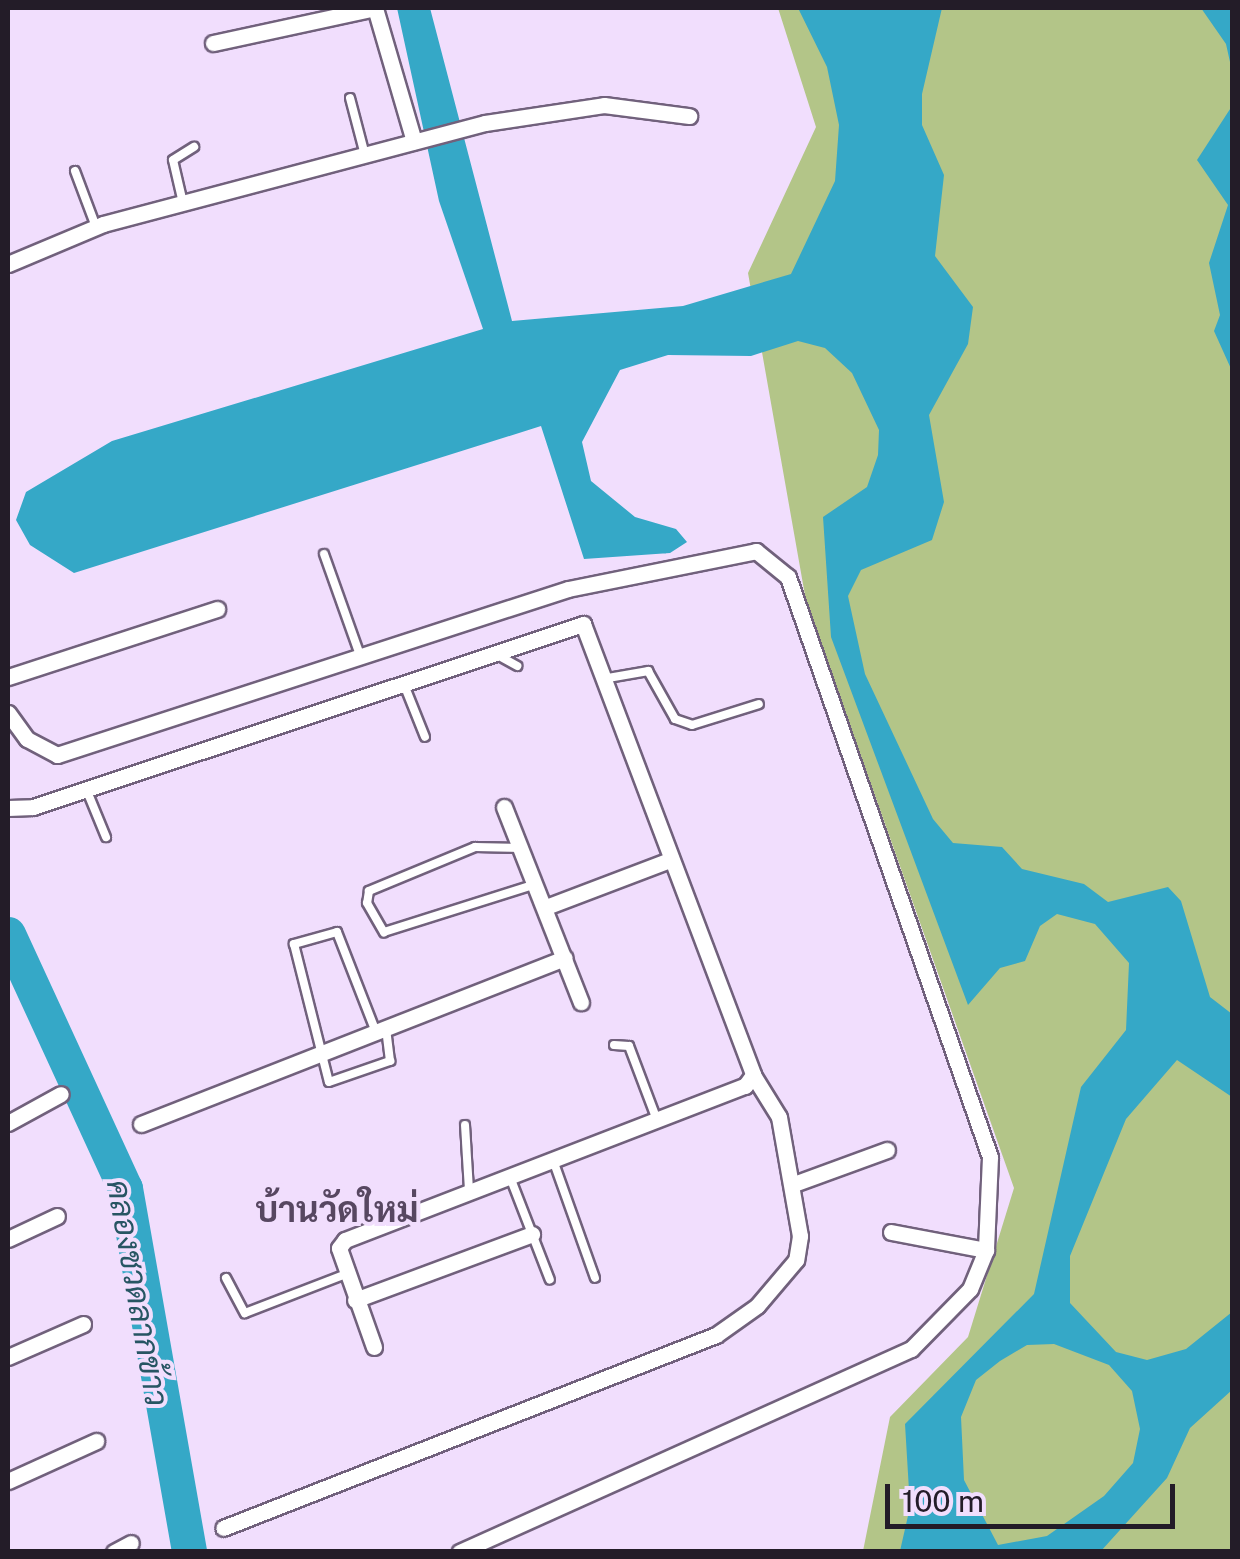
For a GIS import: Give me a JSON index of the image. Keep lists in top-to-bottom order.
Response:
{
  "districts": ["บ้านวัดใหม่"],
  "water": ["คลองชวดลากข้าว"],
  "scale_bar": "100 m"
}
